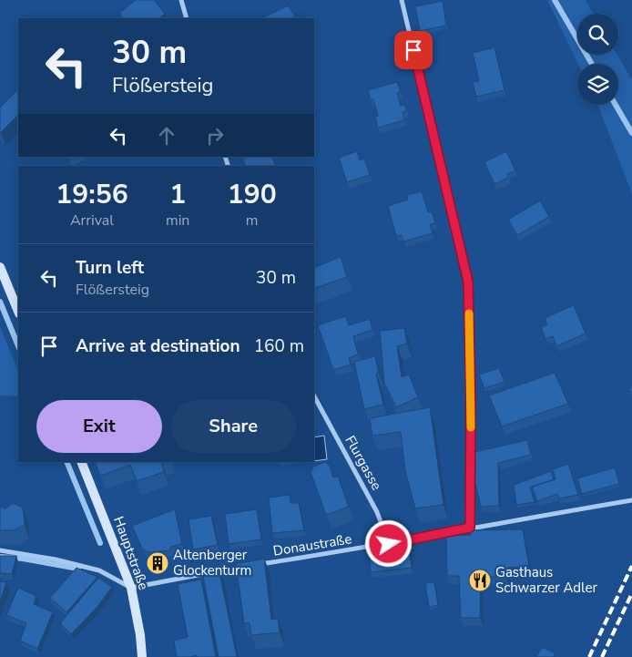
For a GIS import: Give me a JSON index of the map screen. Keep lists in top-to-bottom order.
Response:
{
  "streets": {
    "main road": ["Hauptstraße"],
    "street": ["Flurgasse", "Donaustraße"]
  },
  "crossings": [
    ["Flurgasse", "Donaustraße"]
  ],
  "places": {
    "building": ["Altenberger Glockenturm"],
    "restaurant": ["Gasthaus Schwarzer Adler"]
  },
  "page": {
    "turn": ["30 m", "Flößersteig"],
    "eta": [
      "19:56",
      "Arrival",
      "1",
      "min",
      "190",
      "m"
    ],
    "list": [
      {
        "name": "Turn left",
        "note": "Flößersteig",
        "value": "30 m"
      },
      {
        "name": "Arrive at destination",
        "value": "160 m"
      }
    ],
    "buttons": ["Exit", "Share"]
  }
}
